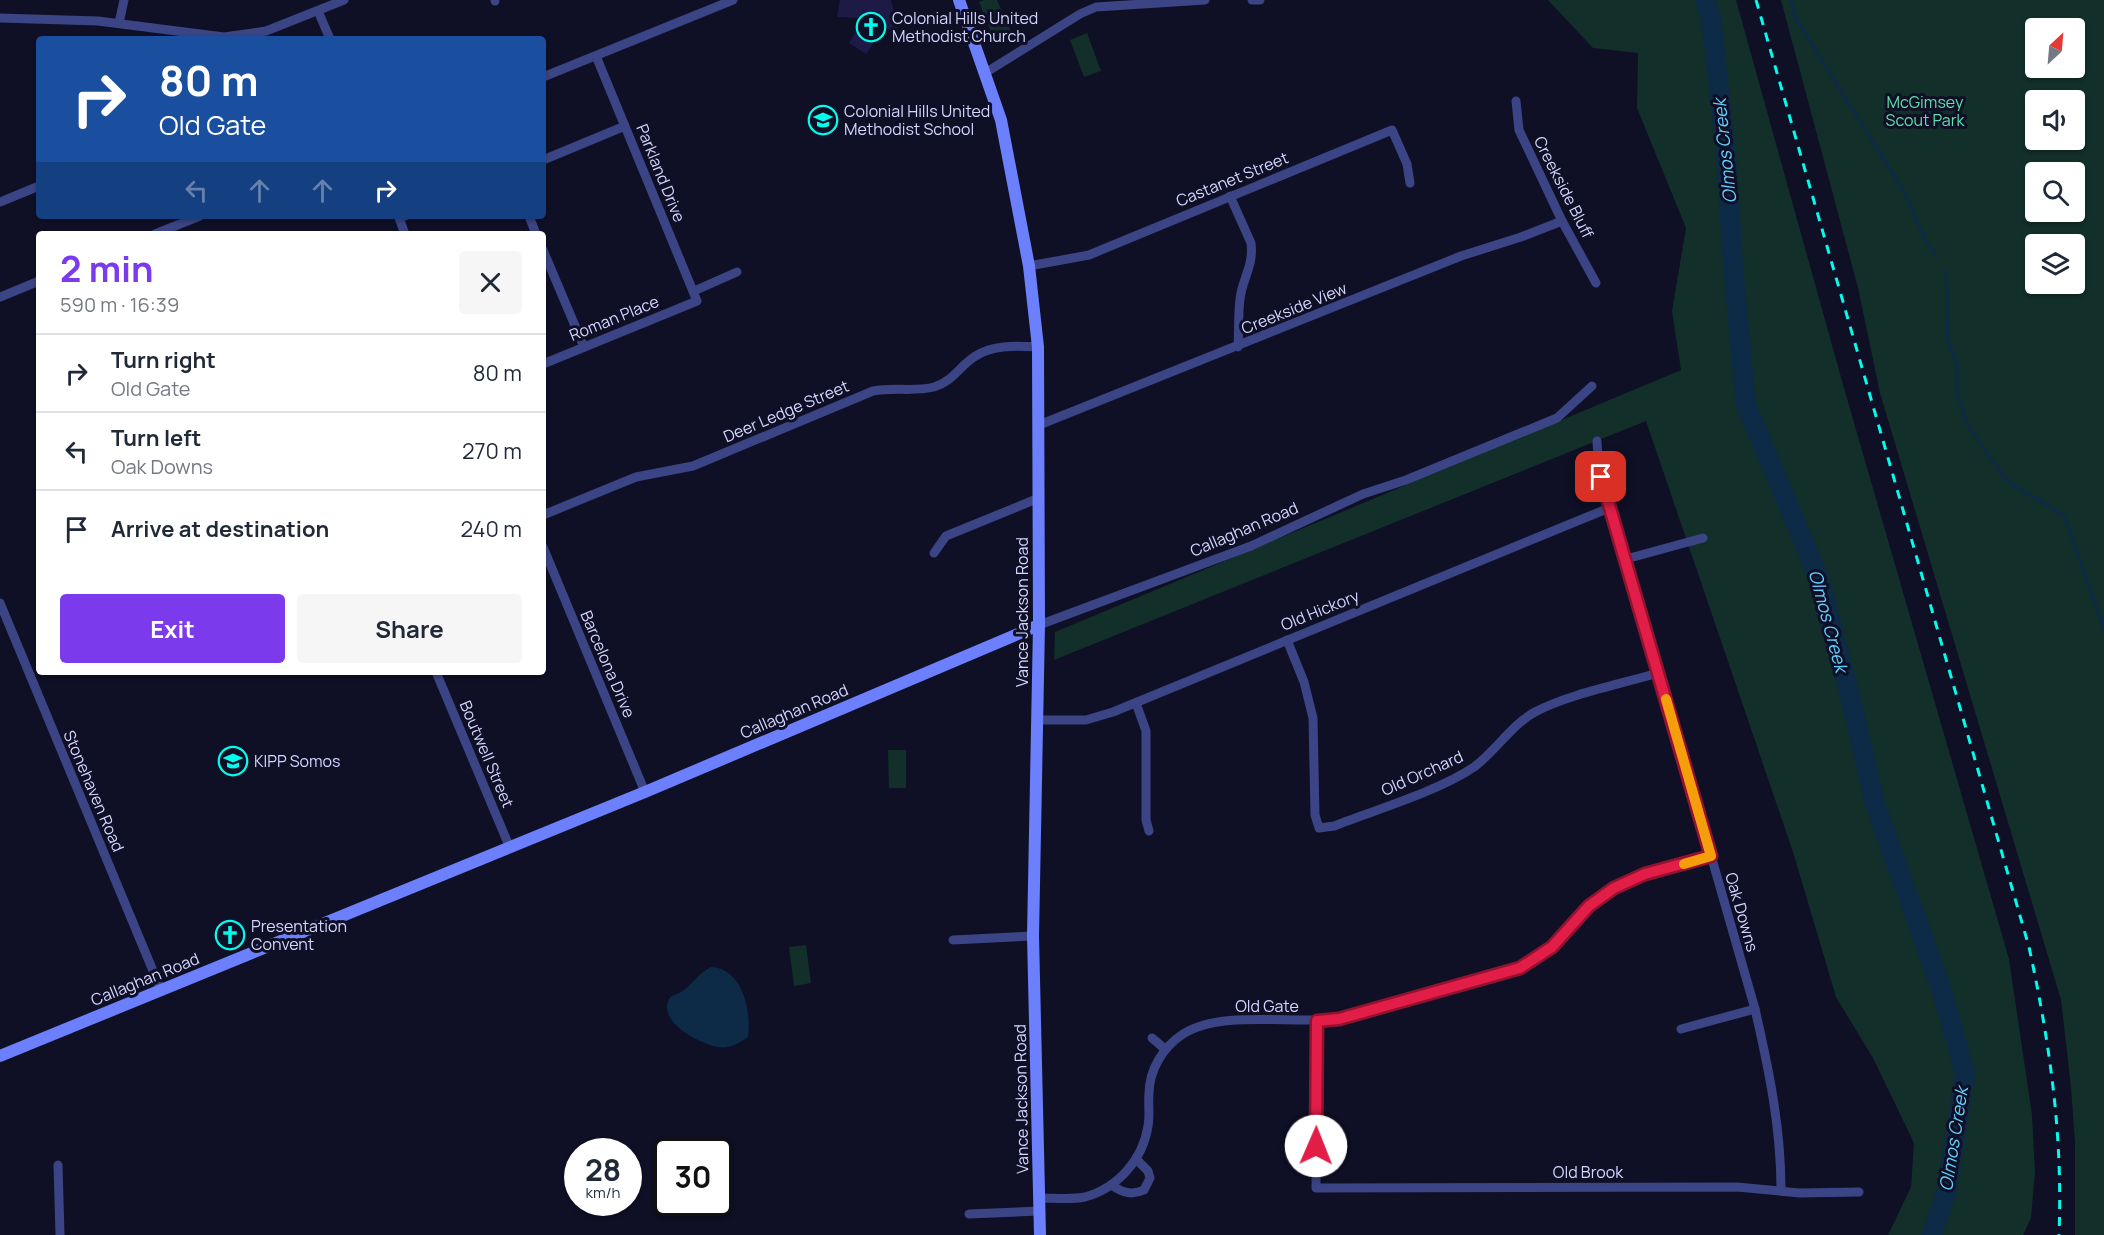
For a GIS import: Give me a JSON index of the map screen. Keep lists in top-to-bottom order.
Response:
{
  "streets": {
    "main road": ["Callaghan Road", "Vance Jackson Road"],
    "street": [
      "Parkland Drive",
      "Castanet Street",
      "Creekside Bluff",
      "Creekside View",
      "Roman Place",
      "Deer Ledge Street",
      "Old Hickory",
      "Barcelona Drive",
      "Boutwell Street",
      "Old Orchard",
      "Stonehaven Road",
      "Oak Downs",
      "Old Gate",
      "Old Brook"
    ]
  },
  "crossings": [
    ["Parkland Drive", "Roman Place"],
    ["Castanet Street", "Vance Jackson Road"],
    ["Creekside Bluff", "Creekside View"],
    ["Creekside View", "Vance Jackson Road"],
    ["Deer Ledge Street", "Vance Jackson Road"],
    ["Callaghan Road", "Vance Jackson Road"],
    ["Callaghan Road", "Barcelona Drive"],
    ["Callaghan Road", "Boutwell Street"],
    ["Callaghan Road", "Stonehaven Road"],
    ["Old Hickory", "Vance Jackson Road"],
    ["Old Hickory", "Old Orchard"],
    ["Old Hickory", "Oak Downs"],
    ["Old Orchard", "Oak Downs"],
    ["Oak Downs", "Old Gate"],
    ["Oak Downs", "Old Brook"],
    ["Old Gate", "Old Brook"]
  ],
  "water": ["Olmos Creek"],
  "parks": ["McGimsey Scout Park"],
  "places": {
    "church": ["Colonial Hills United Methodist Church", "Presentation Convent"],
    "school or university": ["Colonial Hills United Methodist School", "KIPP Somos"]
  },
  "north": "top right",
  "page": {
    "turn": ["80 m", "Old Gate"],
    "heading": ["2 min", "590 m · 16:39"],
    "list": [
      {
        "name": "Turn right",
        "note": "Old Gate",
        "value": "80 m"
      },
      {
        "name": "Turn left",
        "note": "Oak Downs",
        "value": "270 m"
      },
      {
        "name": "Arrive at destination",
        "value": "240 m"
      }
    ],
    "buttons": ["Exit", "Share"],
    "speed": "28 km/h",
    "limit": "30"
  }
}
